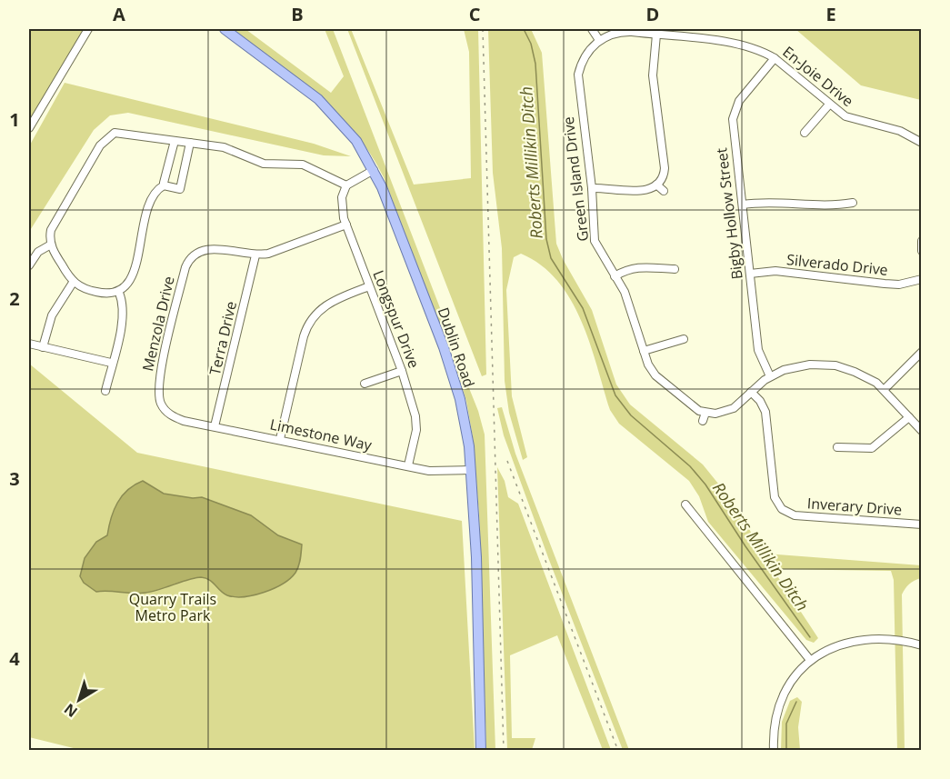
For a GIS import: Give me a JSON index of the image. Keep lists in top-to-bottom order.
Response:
{
  "streets": {
    "main road": ["Dublin Road"],
    "street": [
      "En-Joie Drive",
      "Green Island Drive",
      "Bigby Hollow Street",
      "Silverado Drive",
      "Longspur Drive",
      "Menzola Drive",
      "Terra Drive",
      "Limestone Way",
      "Inverary Drive"
    ]
  },
  "crossings": [
    ["En-Joie Drive", "Green Island Drive"],
    ["En-Joie Drive", "Bigby Hollow Street"],
    ["Green Island Drive", "Inverary Drive"],
    ["Bigby Hollow Street", "Silverado Drive"],
    ["Longspur Drive", "Limestone Way"],
    ["Menzola Drive", "Terra Drive"],
    ["Menzola Drive", "Limestone Way"],
    ["Terra Drive", "Limestone Way"],
    ["Dublin Road", "Limestone Way"]
  ],
  "water": ["Roberts Millikin Ditch"],
  "parks": ["Quarry Trails Metro Park"],
  "north": "bottom left",
  "grid": {
    "columns": [
      "A",
      "B",
      "C",
      "D",
      "E"
    ],
    "rows": [
      "1",
      "2",
      "3",
      "4"
    ]
  }
}
